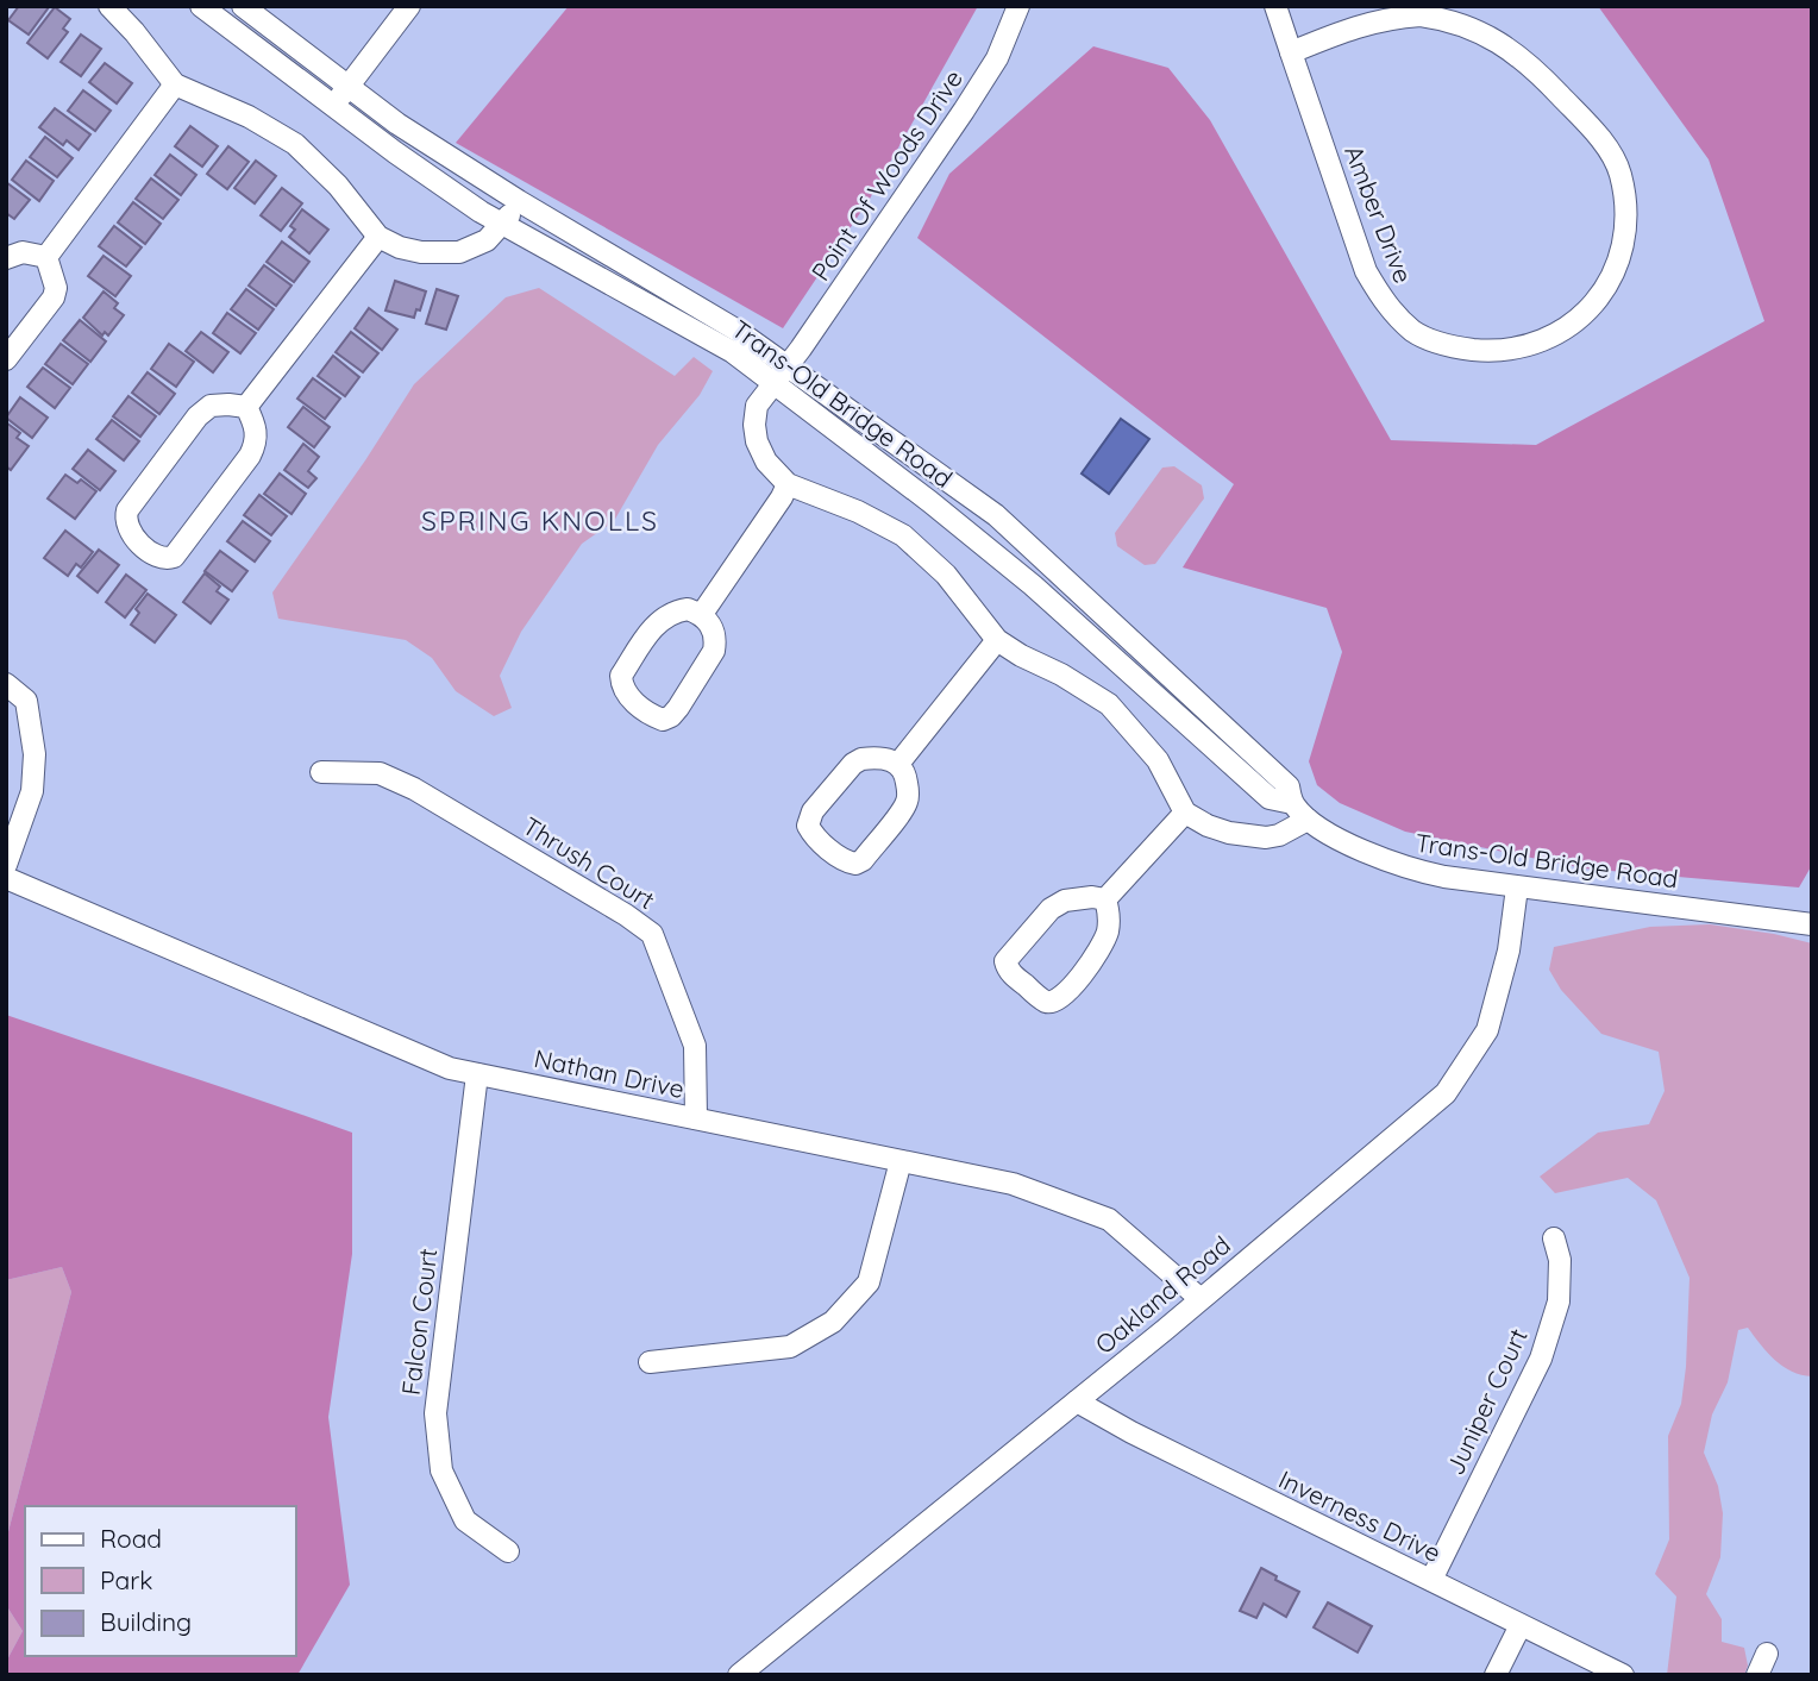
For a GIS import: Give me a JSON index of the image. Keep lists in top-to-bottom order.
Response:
{
  "streets": {
    "street": [
      "Point Of Woods Drive",
      "Amber Drive",
      "Trans-Old Bridge Road",
      "Thrush Court",
      "Nathan Drive",
      "Oakland Road",
      "Falcon Court",
      "Juniper Court",
      "Inverness Drive"
    ]
  },
  "crossings": [
    ["Point Of Woods Drive", "Trans-Old Bridge Road"],
    ["Trans-Old Bridge Road", "Oakland Road"],
    ["Thrush Court", "Nathan Drive"],
    ["Nathan Drive", "Oakland Road"],
    ["Nathan Drive", "Falcon Court"],
    ["Oakland Road", "Inverness Drive"],
    ["Juniper Court", "Inverness Drive"]
  ],
  "districts": ["SPRING KNOLLS"],
  "legend": ["Road", "Park", "Building"]
}
